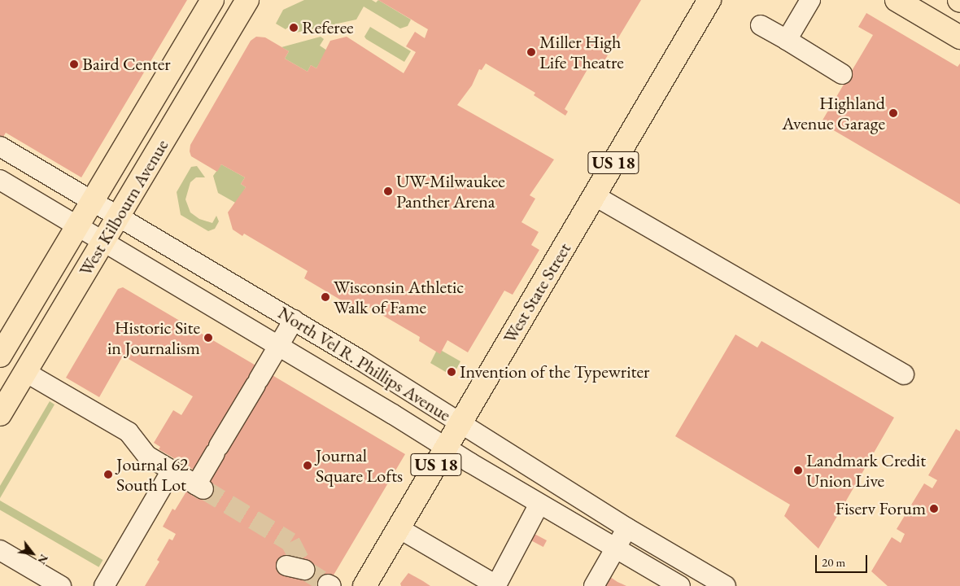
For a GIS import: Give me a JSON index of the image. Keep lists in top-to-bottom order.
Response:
{
  "streets": {
    "main road": ["US 18", "West Kilbourn Avenue", "West State Street"],
    "street": ["North Vel R. Phillips Avenue"]
  },
  "crossings": [
    ["West Kilbourn Avenue", "North Vel R. Phillips Avenue"],
    ["West State Street", "North Vel R. Phillips Avenue"]
  ],
  "places": [
    "Referee",
    "Miller High Life Theatre",
    "Baird Center",
    "Highland Avenue Garage",
    "UW-Milwaukee Panther Arena",
    "Wisconsin Athletic Walk of Fame",
    "Historic Site in Journalism",
    "Invention of the Typewriter",
    "Journal Square Lofts",
    "Landmark Credit Union Live",
    "Journal 62 South Lot",
    "Fiserv Forum"
  ],
  "scale_bar": "20 m",
  "north": "bottom right"
}
